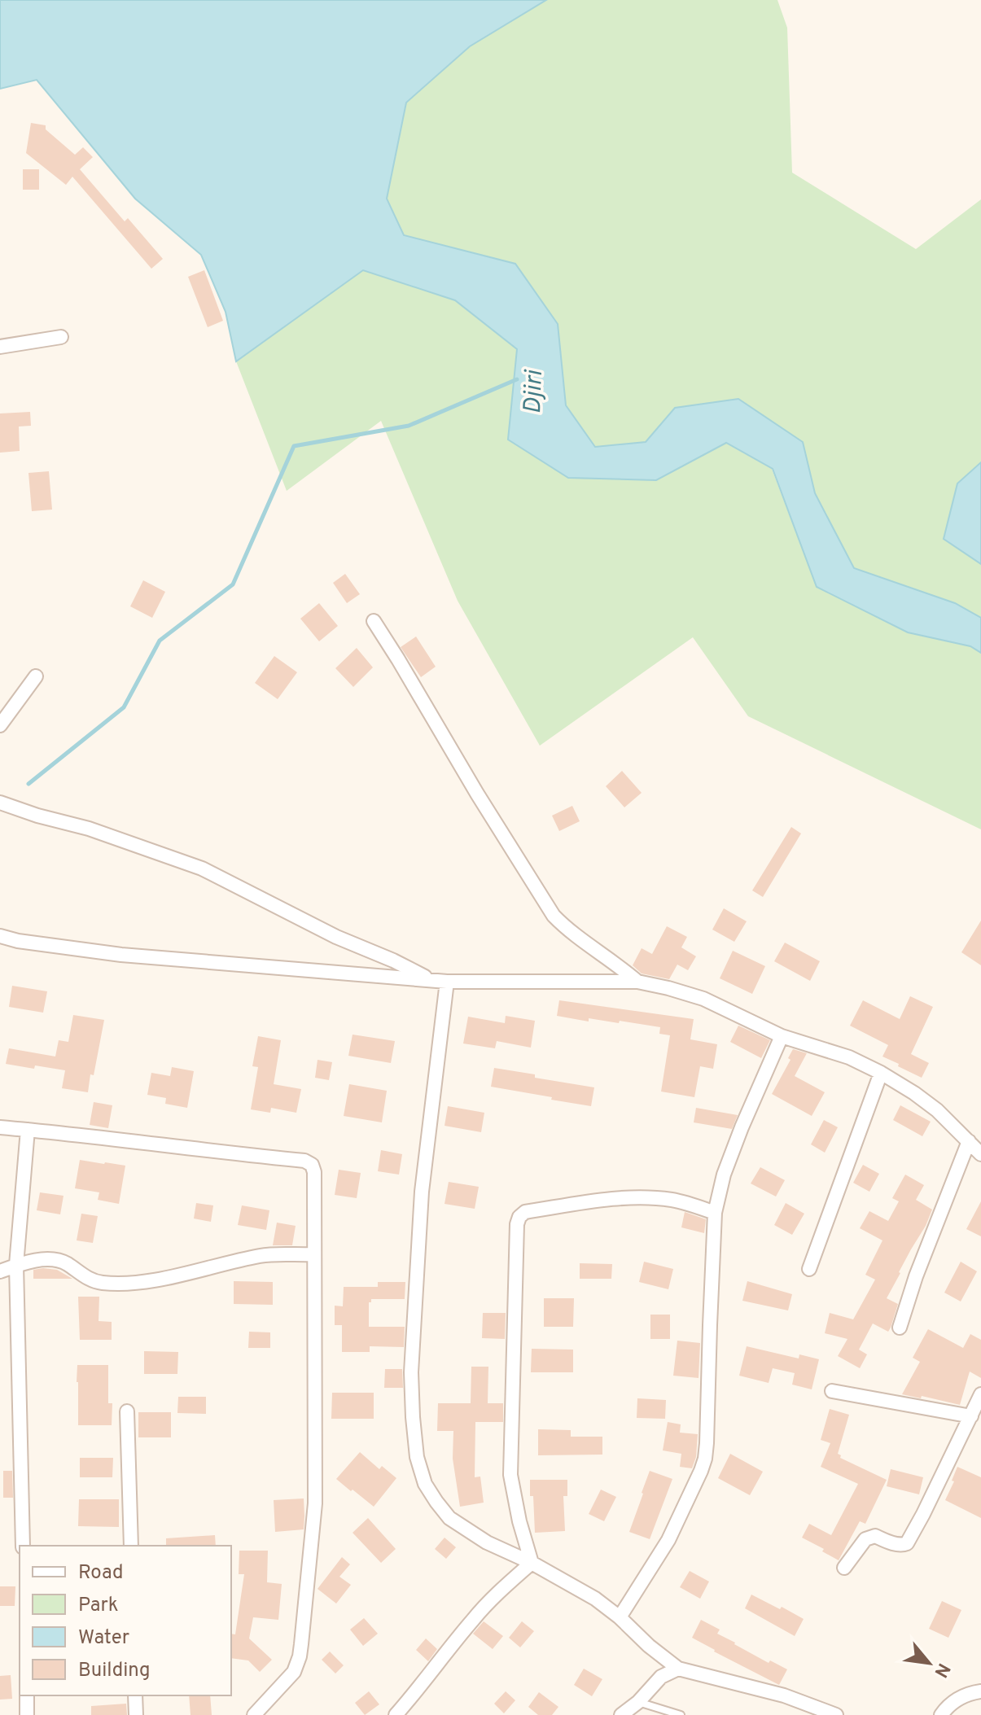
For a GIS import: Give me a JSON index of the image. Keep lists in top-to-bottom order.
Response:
{
  "water": ["Djiri"],
  "legend": [
    "Road",
    "Park",
    "Water",
    "Building"
  ],
  "north": "bottom right"
}
